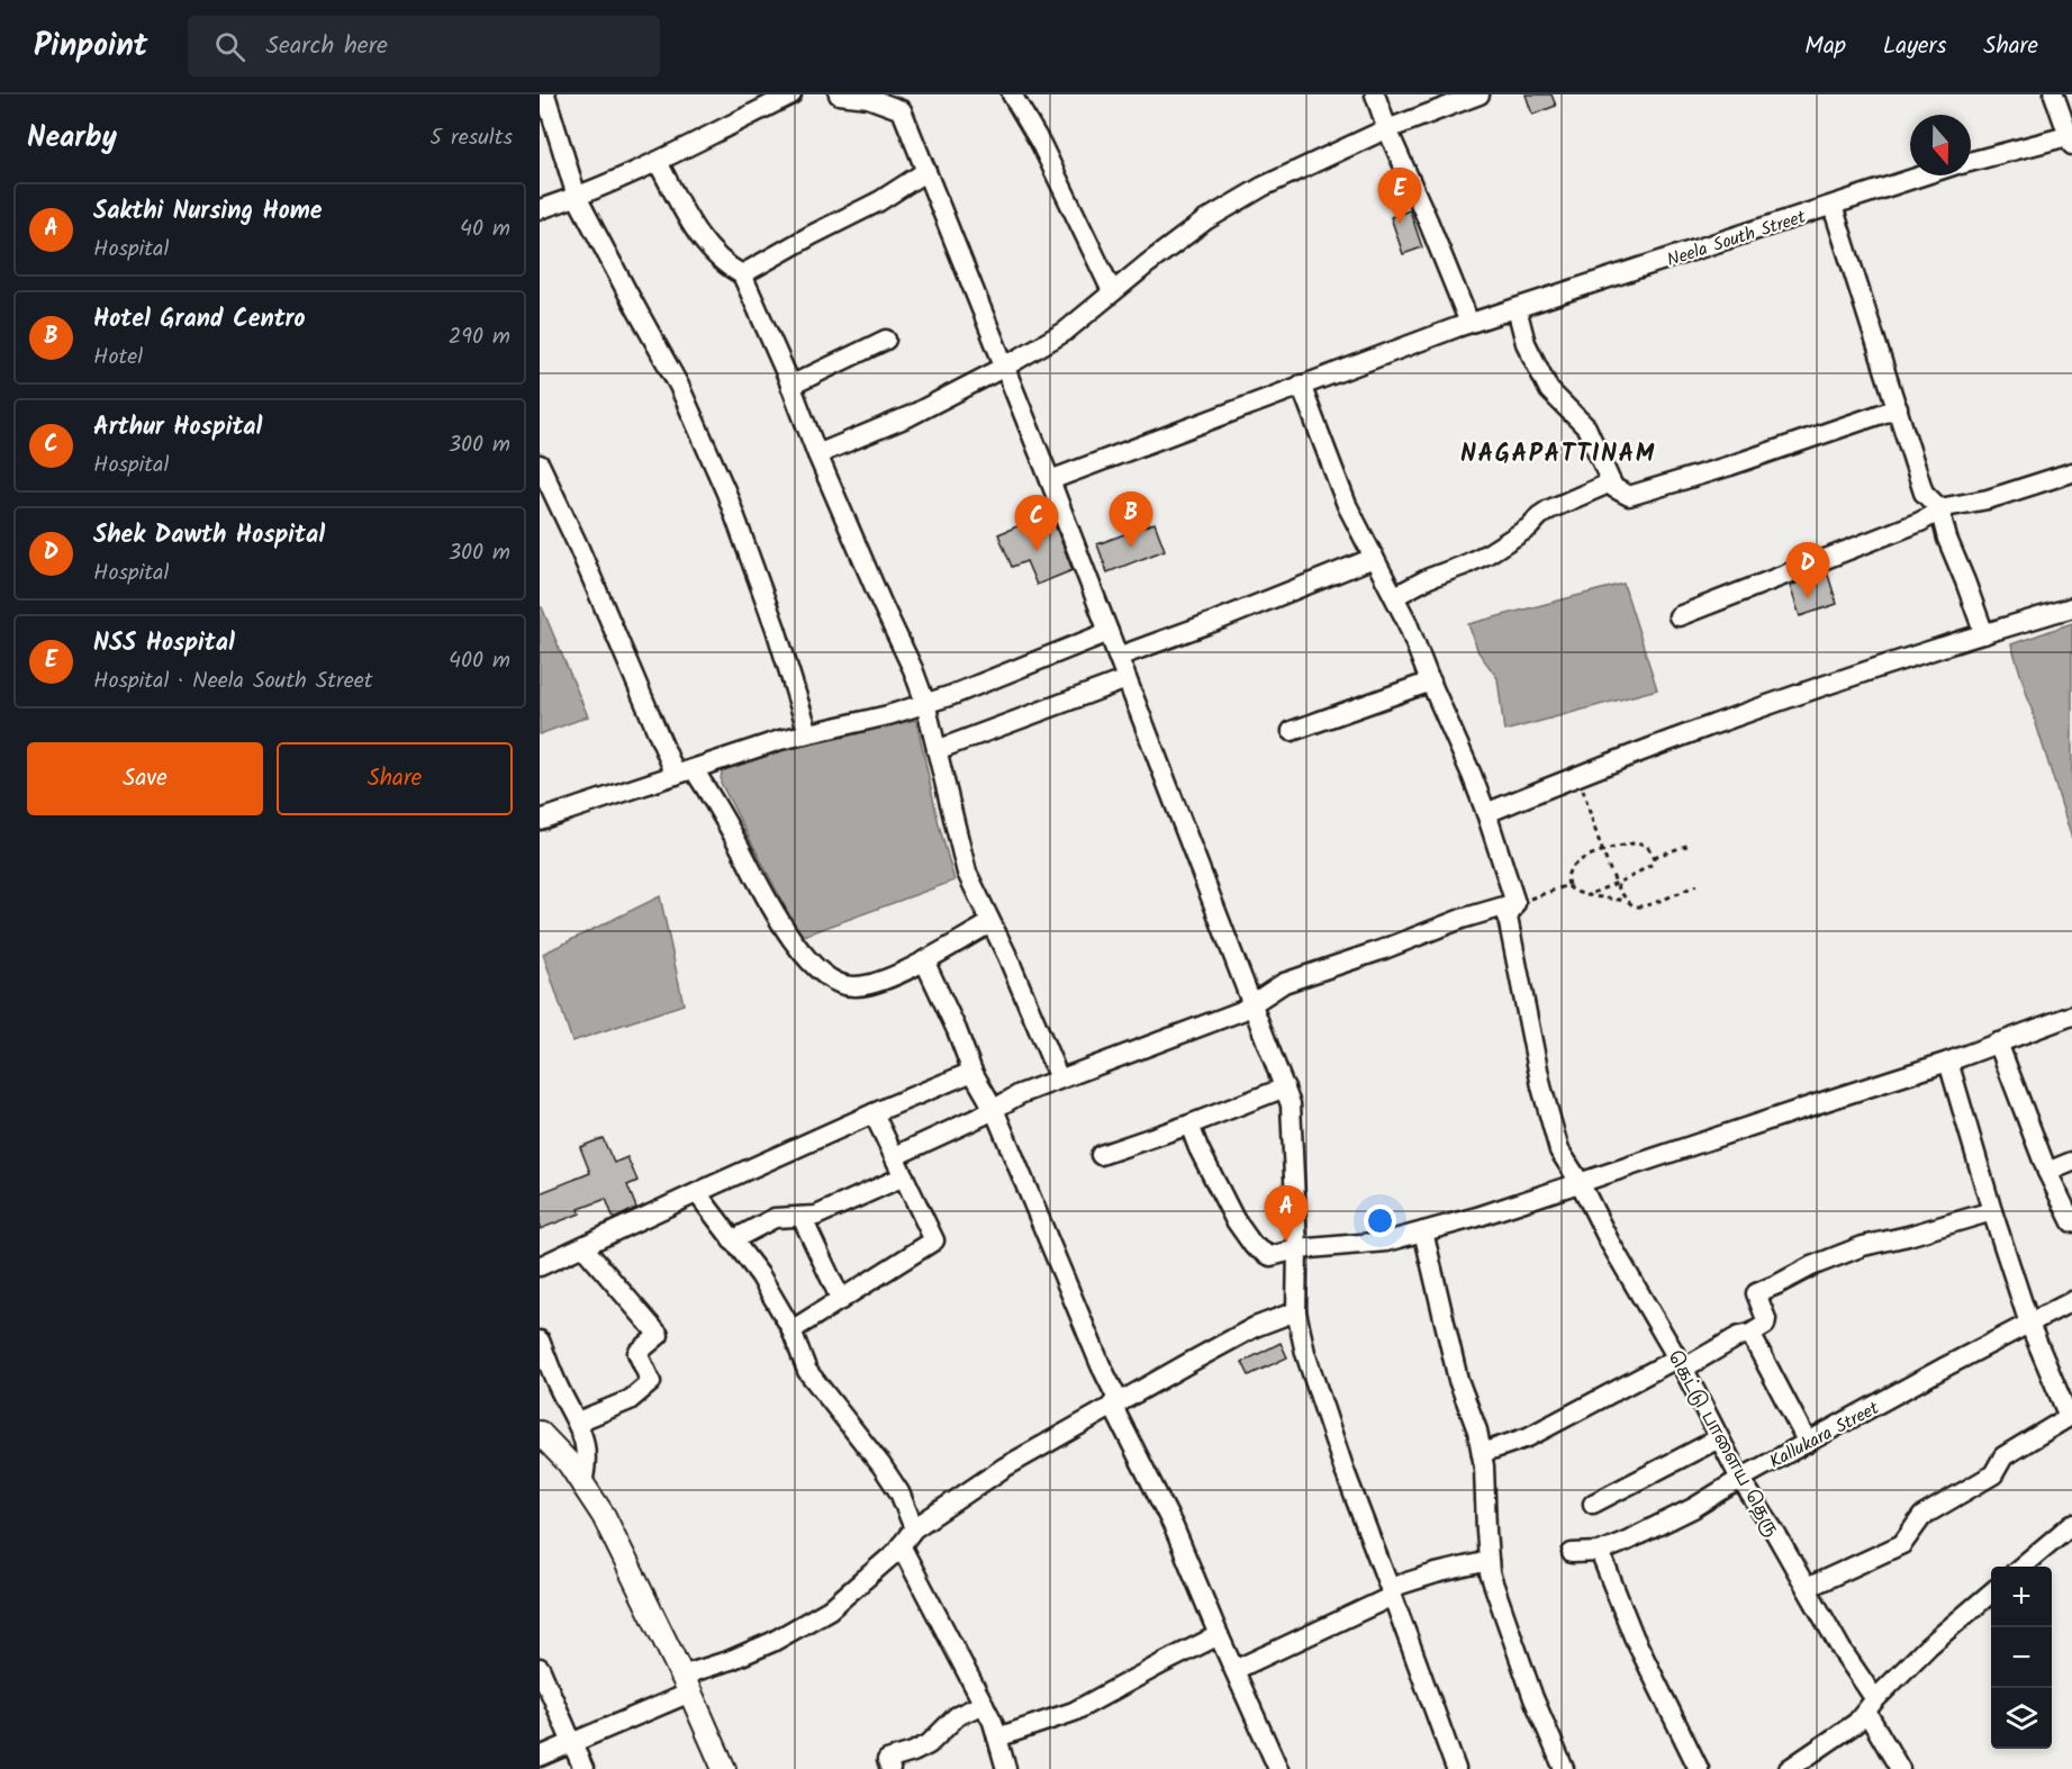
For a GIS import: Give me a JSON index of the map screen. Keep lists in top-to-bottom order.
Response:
{
  "streets": {
    "street": ["Neela South Street", "Kallukara Street", "கெட்டு பாளைய தெரு"]
  },
  "crossings": [
    ["Kallukara Street", "கெட்டு பாளைய தெரு"]
  ],
  "districts": ["NAGAPATTINAM"],
  "north": "bottom",
  "page": {
    "header": "Pinpoint",
    "search": "Search here",
    "nav": ["Map", "Layers", "Share"],
    "heading": ["Nearby", "5 results"],
    "pins": [
      "E",
      "B",
      "C",
      "D",
      "A"
    ],
    "list": [
      {
        "mark": "A",
        "name": "Sakthi Nursing Home",
        "note": "Hospital",
        "value": "40 m"
      },
      {
        "mark": "B",
        "name": "Hotel Grand Centro",
        "note": "Hotel",
        "value": "290 m"
      },
      {
        "mark": "C",
        "name": "Arthur Hospital",
        "note": "Hospital",
        "value": "300 m"
      },
      {
        "mark": "D",
        "name": "Shek Dawth Hospital",
        "note": "Hospital",
        "value": "300 m"
      },
      {
        "mark": "E",
        "name": "NSS Hospital",
        "note": "Hospital · Neela South Street",
        "value": "400 m"
      }
    ],
    "buttons": ["Save", "Share"],
    "map_buttons": ["+", "−"]
  }
}
